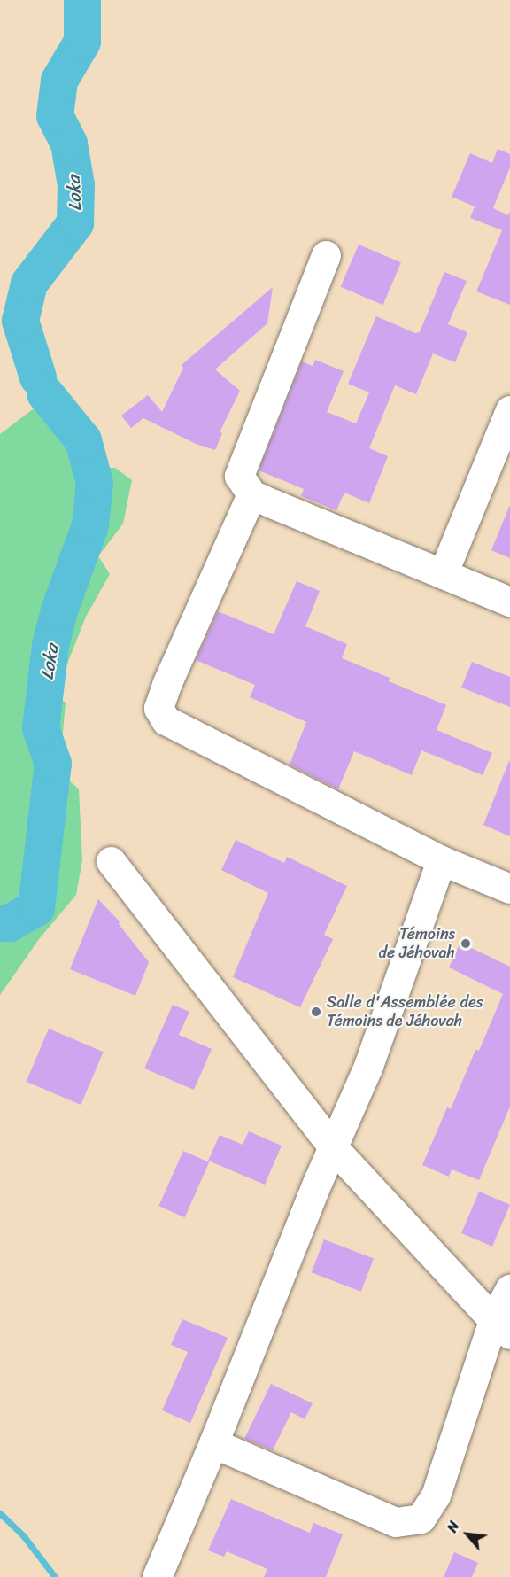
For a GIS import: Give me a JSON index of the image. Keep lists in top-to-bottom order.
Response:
{
  "water": ["Loka"],
  "places": ["Témoins de Jéhovah", "Salle d'Assemblée des Témoins de Jéhovah"],
  "north": "top left"
}
